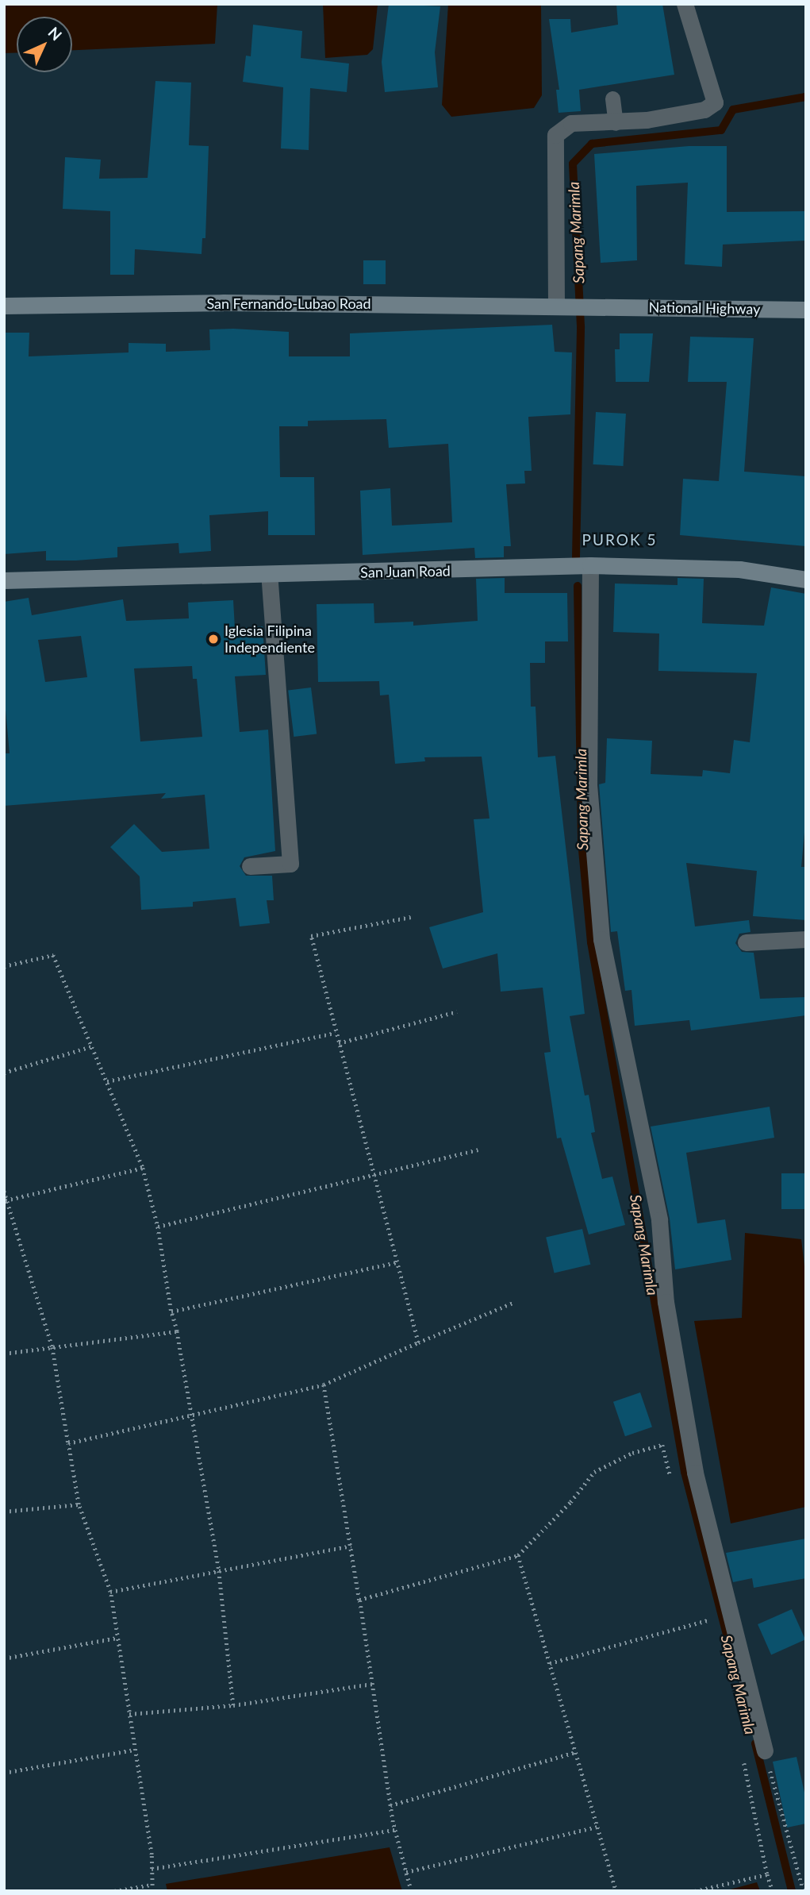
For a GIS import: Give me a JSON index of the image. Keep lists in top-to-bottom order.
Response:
{
  "streets": {
    "main road": ["San Fernando-Lubao Road", "National Highway", "San Juan Road"]
  },
  "crossings": [
    ["San Fernando-Lubao Road", "National Highway"]
  ],
  "districts": ["PUROK 5"],
  "water": ["Sapang Marimla"],
  "places": ["Iglesia Filipina Independiente"],
  "north": "top right"
}
